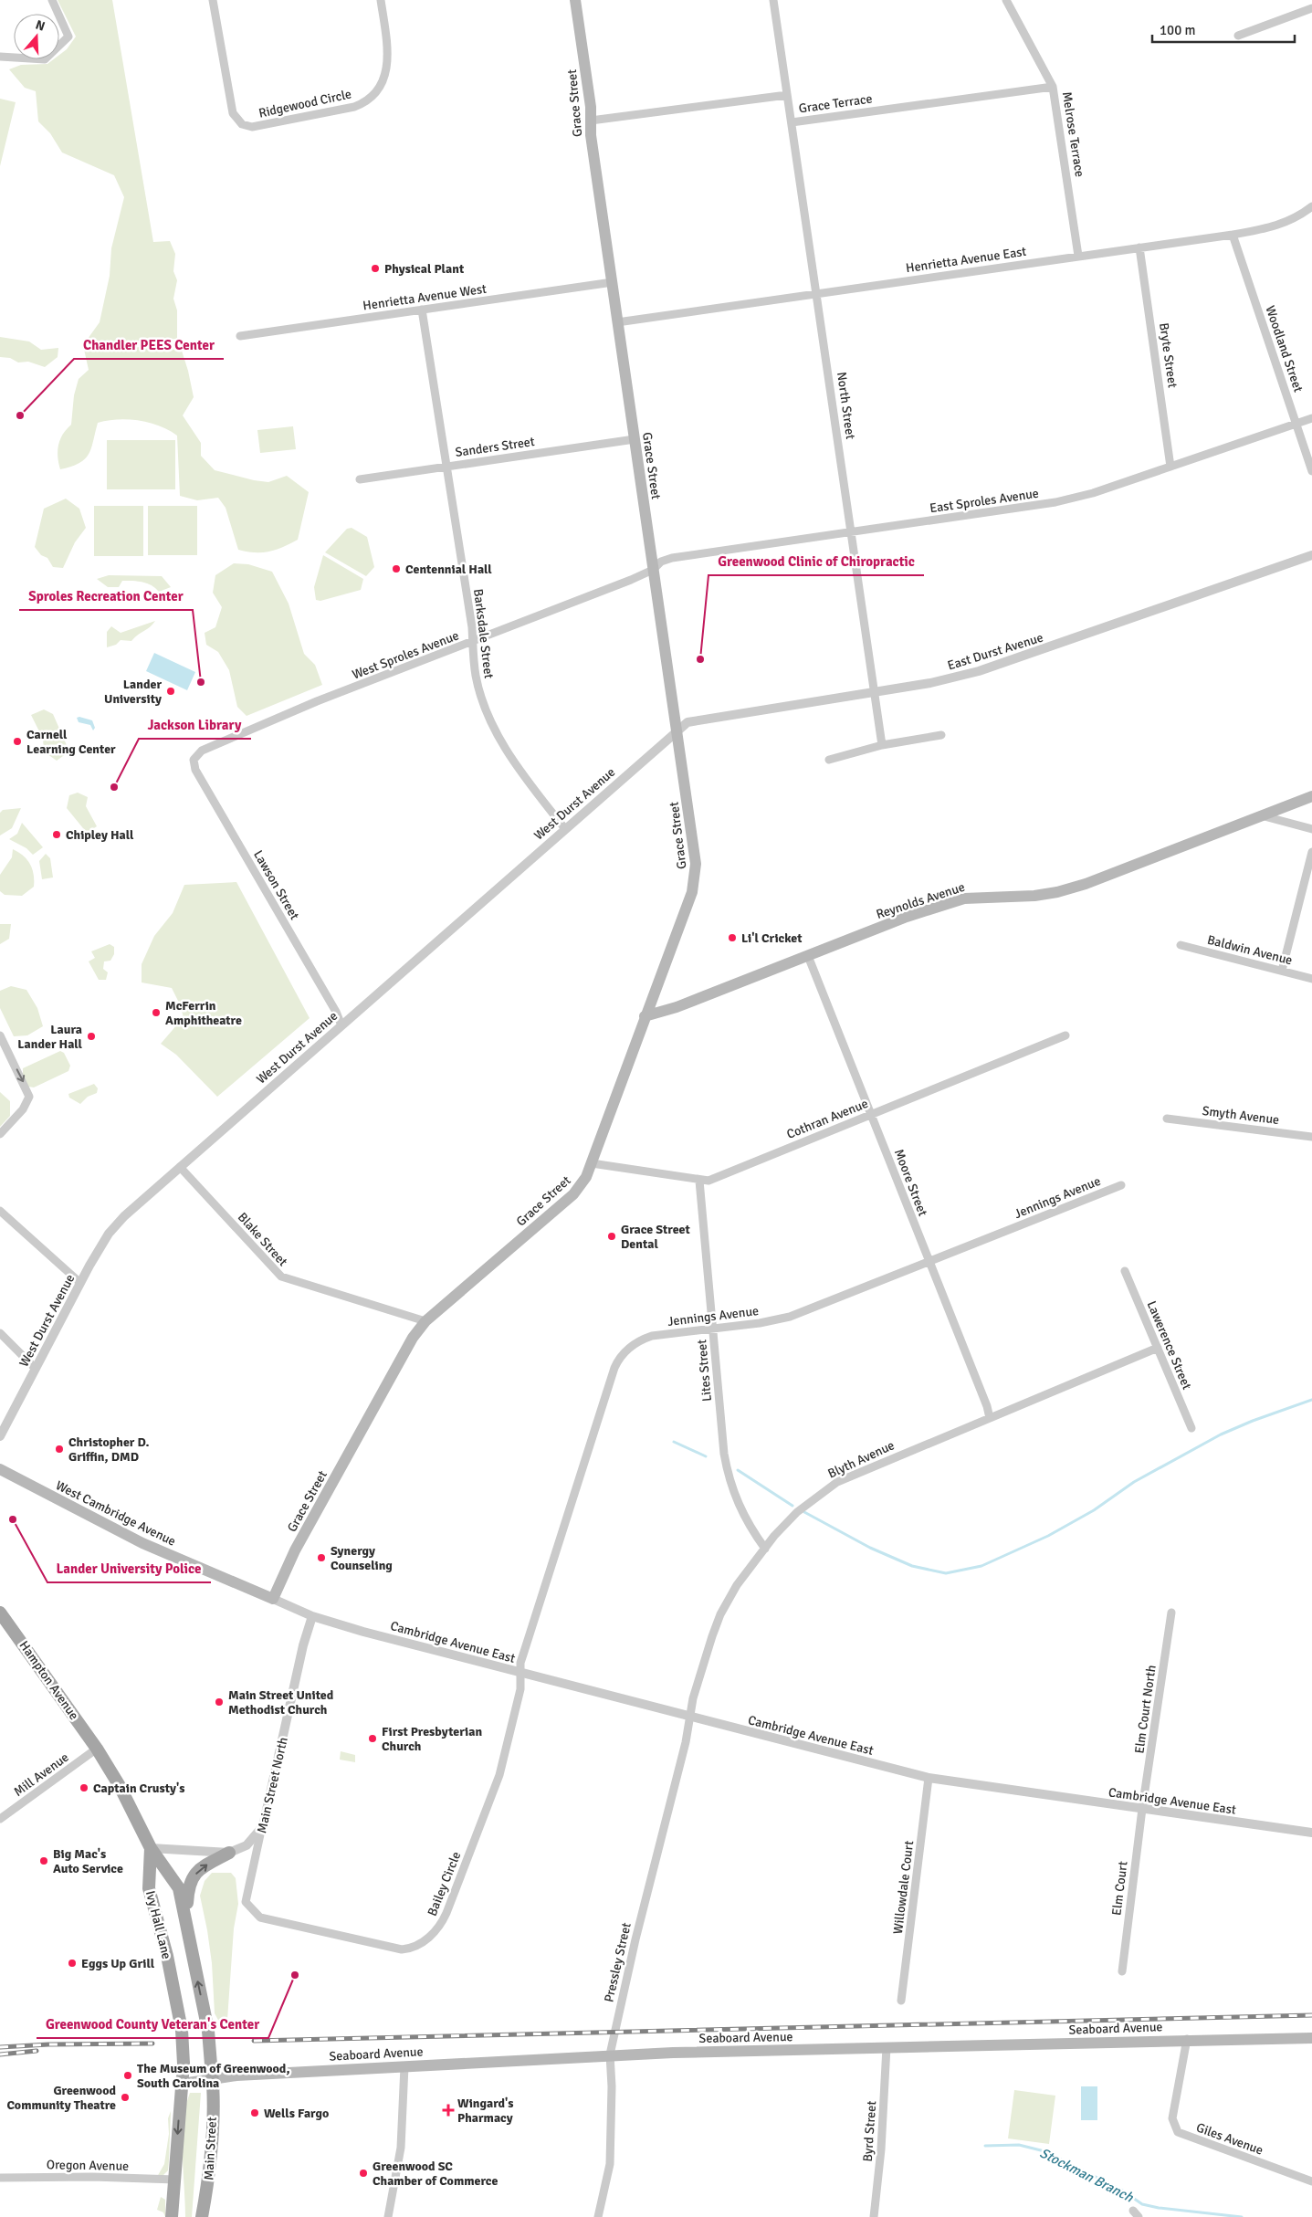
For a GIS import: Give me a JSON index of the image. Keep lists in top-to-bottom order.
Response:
{
  "streets": {
    "main road": [
      "Grace Street",
      "Reynolds Avenue",
      "West Cambridge Avenue",
      "Hampton Avenue",
      "Ivy Hall Lane",
      "Seaboard Avenue",
      "Main Street"
    ],
    "street": [
      "Ridgewood Circle",
      "Grace Terrace",
      "Melrose Terrace",
      "Henrietta Avenue East",
      "Henrietta Avenue West",
      "Woodland Street",
      "Bryte Street",
      "North Street",
      "Sanders Street",
      "East Sproles Avenue",
      "Barksdale Street",
      "East Durst Avenue",
      "West Sproles Avenue",
      "West Durst Avenue",
      "Lawson Street",
      "Baldwin Avenue",
      "Smyth Avenue",
      "Cothran Avenue",
      "Moore Street",
      "Jennings Avenue",
      "Blake Street",
      "Lawerence Street",
      "Lites Street",
      "Blyth Avenue",
      "Cambridge Avenue East",
      "Elm Court North",
      "Mill Avenue",
      "Main Street North",
      "Bailey Circle",
      "Willowdale Court",
      "Elm Court",
      "Pressley Street",
      "Byrd Street",
      "Giles Avenue",
      "Oregon Avenue"
    ]
  },
  "crossings": [
    ["Grace Street", "Grace Terrace"],
    ["Grace Street", "Henrietta Avenue East"],
    ["Grace Street", "Henrietta Avenue West"],
    ["Grace Street", "Sanders Street"],
    ["Grace Street", "East Sproles Avenue"],
    ["Grace Street", "East Durst Avenue"],
    ["Grace Street", "West Sproles Avenue"],
    ["Grace Street", "West Durst Avenue"],
    ["Grace Street", "Reynolds Avenue"],
    ["Grace Street", "Cothran Avenue"],
    ["Grace Street", "Blake Street"],
    ["Grace Street", "West Cambridge Avenue"],
    ["Grace Street", "Cambridge Avenue East"],
    ["Grace Terrace", "Melrose Terrace"],
    ["Grace Terrace", "North Street"],
    ["Melrose Terrace", "Henrietta Avenue East"],
    ["Henrietta Avenue East", "Woodland Street"],
    ["Henrietta Avenue East", "Bryte Street"],
    ["Henrietta Avenue East", "North Street"],
    ["Henrietta Avenue West", "Barksdale Street"],
    ["Woodland Street", "East Sproles Avenue"],
    ["Bryte Street", "East Sproles Avenue"],
    ["North Street", "East Sproles Avenue"],
    ["North Street", "East Durst Avenue"],
    ["Sanders Street", "Barksdale Street"],
    ["East Sproles Avenue", "West Sproles Avenue"],
    ["Barksdale Street", "West Sproles Avenue"],
    ["Barksdale Street", "West Durst Avenue"],
    ["East Durst Avenue", "West Durst Avenue"],
    ["West Sproles Avenue", "Lawson Street"],
    ["West Durst Avenue", "Lawson Street"],
    ["West Durst Avenue", "Blake Street"],
    ["Reynolds Avenue", "Moore Street"],
    ["Cothran Avenue", "Moore Street"],
    ["Cothran Avenue", "Lites Street"],
    ["Moore Street", "Jennings Avenue"],
    ["Moore Street", "Blyth Avenue"],
    ["Jennings Avenue", "Lites Street"],
    ["Jennings Avenue", "Cambridge Avenue East"],
    ["Jennings Avenue", "Bailey Circle"],
    ["Lawerence Street", "Blyth Avenue"],
    ["Lites Street", "Blyth Avenue"],
    ["Blyth Avenue", "Cambridge Avenue East"],
    ["Blyth Avenue", "Pressley Street"],
    ["West Cambridge Avenue", "Cambridge Avenue East"],
    ["Cambridge Avenue East", "Elm Court North"],
    ["Cambridge Avenue East", "Main Street North"],
    ["Cambridge Avenue East", "Bailey Circle"],
    ["Cambridge Avenue East", "Willowdale Court"],
    ["Cambridge Avenue East", "Elm Court"],
    ["Cambridge Avenue East", "Pressley Street"],
    ["Hampton Avenue", "Mill Avenue"],
    ["Hampton Avenue", "Ivy Hall Lane"],
    ["Elm Court North", "Elm Court"],
    ["Main Street North", "Bailey Circle"],
    ["Ivy Hall Lane", "Seaboard Avenue"],
    ["Ivy Hall Lane", "Main Street"],
    ["Pressley Street", "Seaboard Avenue"],
    ["Seaboard Avenue", "Byrd Street"],
    ["Seaboard Avenue", "Giles Avenue"],
    ["Seaboard Avenue", "Main Street"]
  ],
  "water": ["Stockman Branch"],
  "places": {
    "other": [
      "Physical Plant",
      "Chandler PEES Center",
      "Centennial Hall",
      "Greenwood Clinic of Chiropractic",
      "Sproles Recreation Center",
      "Lander University",
      "Carnell Learning Center",
      "Jackson Library",
      "Chipley Hall",
      "Li'l Cricket",
      "McFerrin Amphitheatre",
      "Laura Lander Hall",
      "Grace Street Dental",
      "Christopher D. Griffin, DMD",
      "Lander University Police",
      "Synergy Counseling",
      "Main Street United Methodist Church",
      "First Presbyterian Church",
      "Captain Crusty's",
      "Big Mac's Auto Service",
      "Eggs Up Grill",
      "Greenwood County Veteran's Center",
      "The Museum of Greenwood, South Carolina",
      "Greenwood Community Theatre",
      "Wells Fargo",
      "Greenwood SC Chamber of Commerce"
    ],
    "health": ["Wingard's Pharmacy"]
  },
  "scale_bar": "100 m",
  "north": "top"
}
